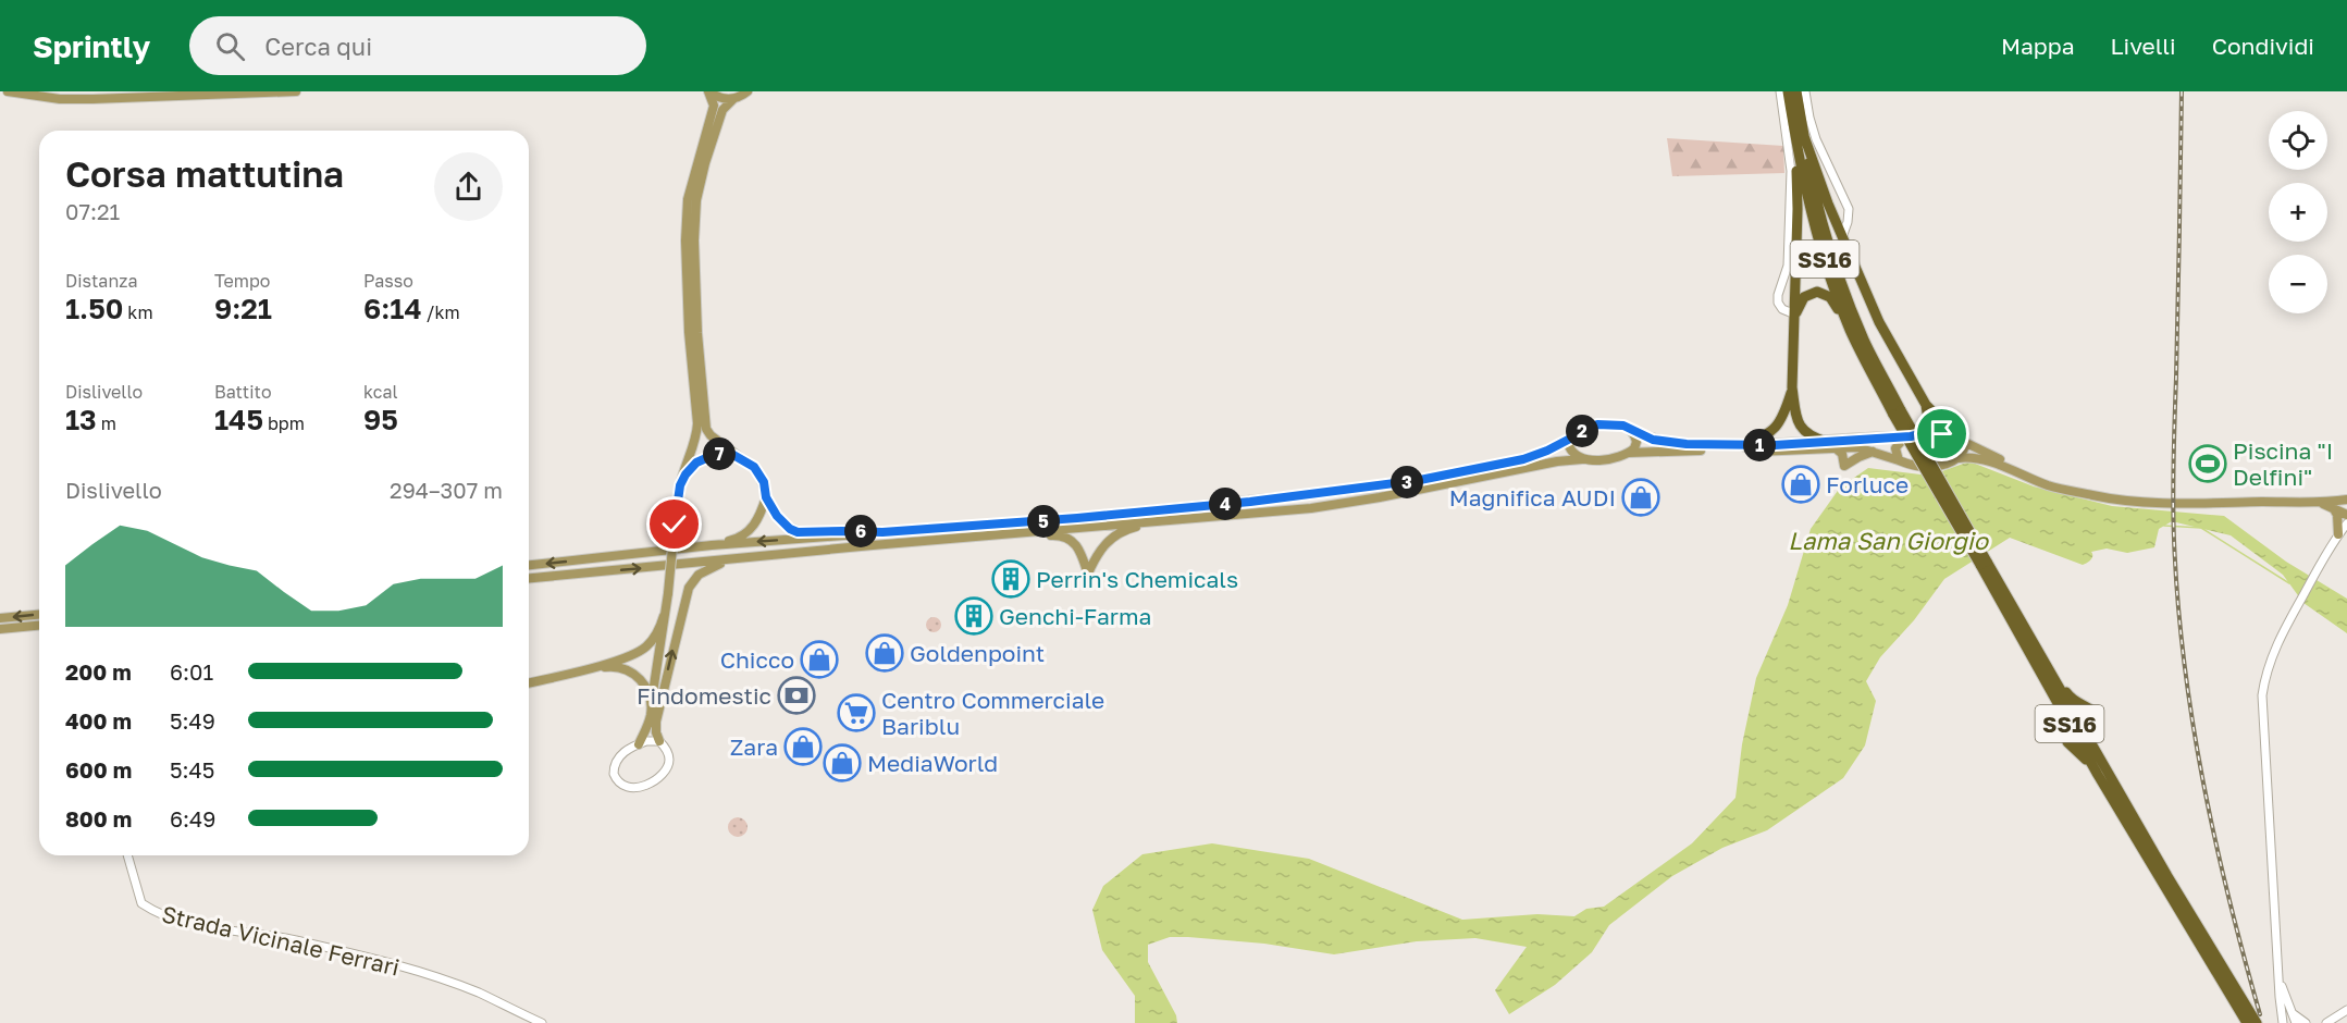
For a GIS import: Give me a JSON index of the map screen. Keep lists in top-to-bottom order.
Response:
{
  "streets": {
    "highway": ["SS16"],
    "street": ["Strada Vicinale Ferrari"]
  },
  "water": ["Lama San Giorgio"],
  "places": {
    "sports": ["Piscina \"I Delfini\""],
    "shop": [
      "Forluce",
      "Magnifica AUDI",
      "Goldenpoint",
      "Chicco",
      "Zara",
      "MediaWorld"
    ],
    "building": ["Perrin's Chemicals", "Genchi-Farma"],
    "bank": ["Findomestic"],
    "supermarket": ["Centro Commerciale Bariblu"]
  },
  "page": {
    "header": "Sprintly",
    "search": "Cerca qui",
    "nav": ["Mappa", "Livelli", "Condividi"],
    "map_buttons": ["+", "−"],
    "heading": ["Corsa mattutina", "07:21"],
    "stats": [
      ["Distanza", "1.50 km"],
      ["Tempo", "9:21"],
      ["Passo", "6:14 /km"],
      ["Dislivello", "13 m"],
      ["Battito", "145 bpm"],
      ["kcal", "95"]
    ],
    "pins": [
      "2",
      "1",
      "7",
      "3",
      "4",
      "5",
      "6"
    ],
    "chart": ["Dislivello", "294–307 m"],
    "list": [
      {
        "name": "200 m",
        "note": "6:01"
      },
      {
        "name": "400 m",
        "note": "5:49"
      },
      {
        "name": "600 m",
        "note": "5:45"
      },
      {
        "name": "800 m",
        "note": "6:49"
      }
    ]
  }
}
